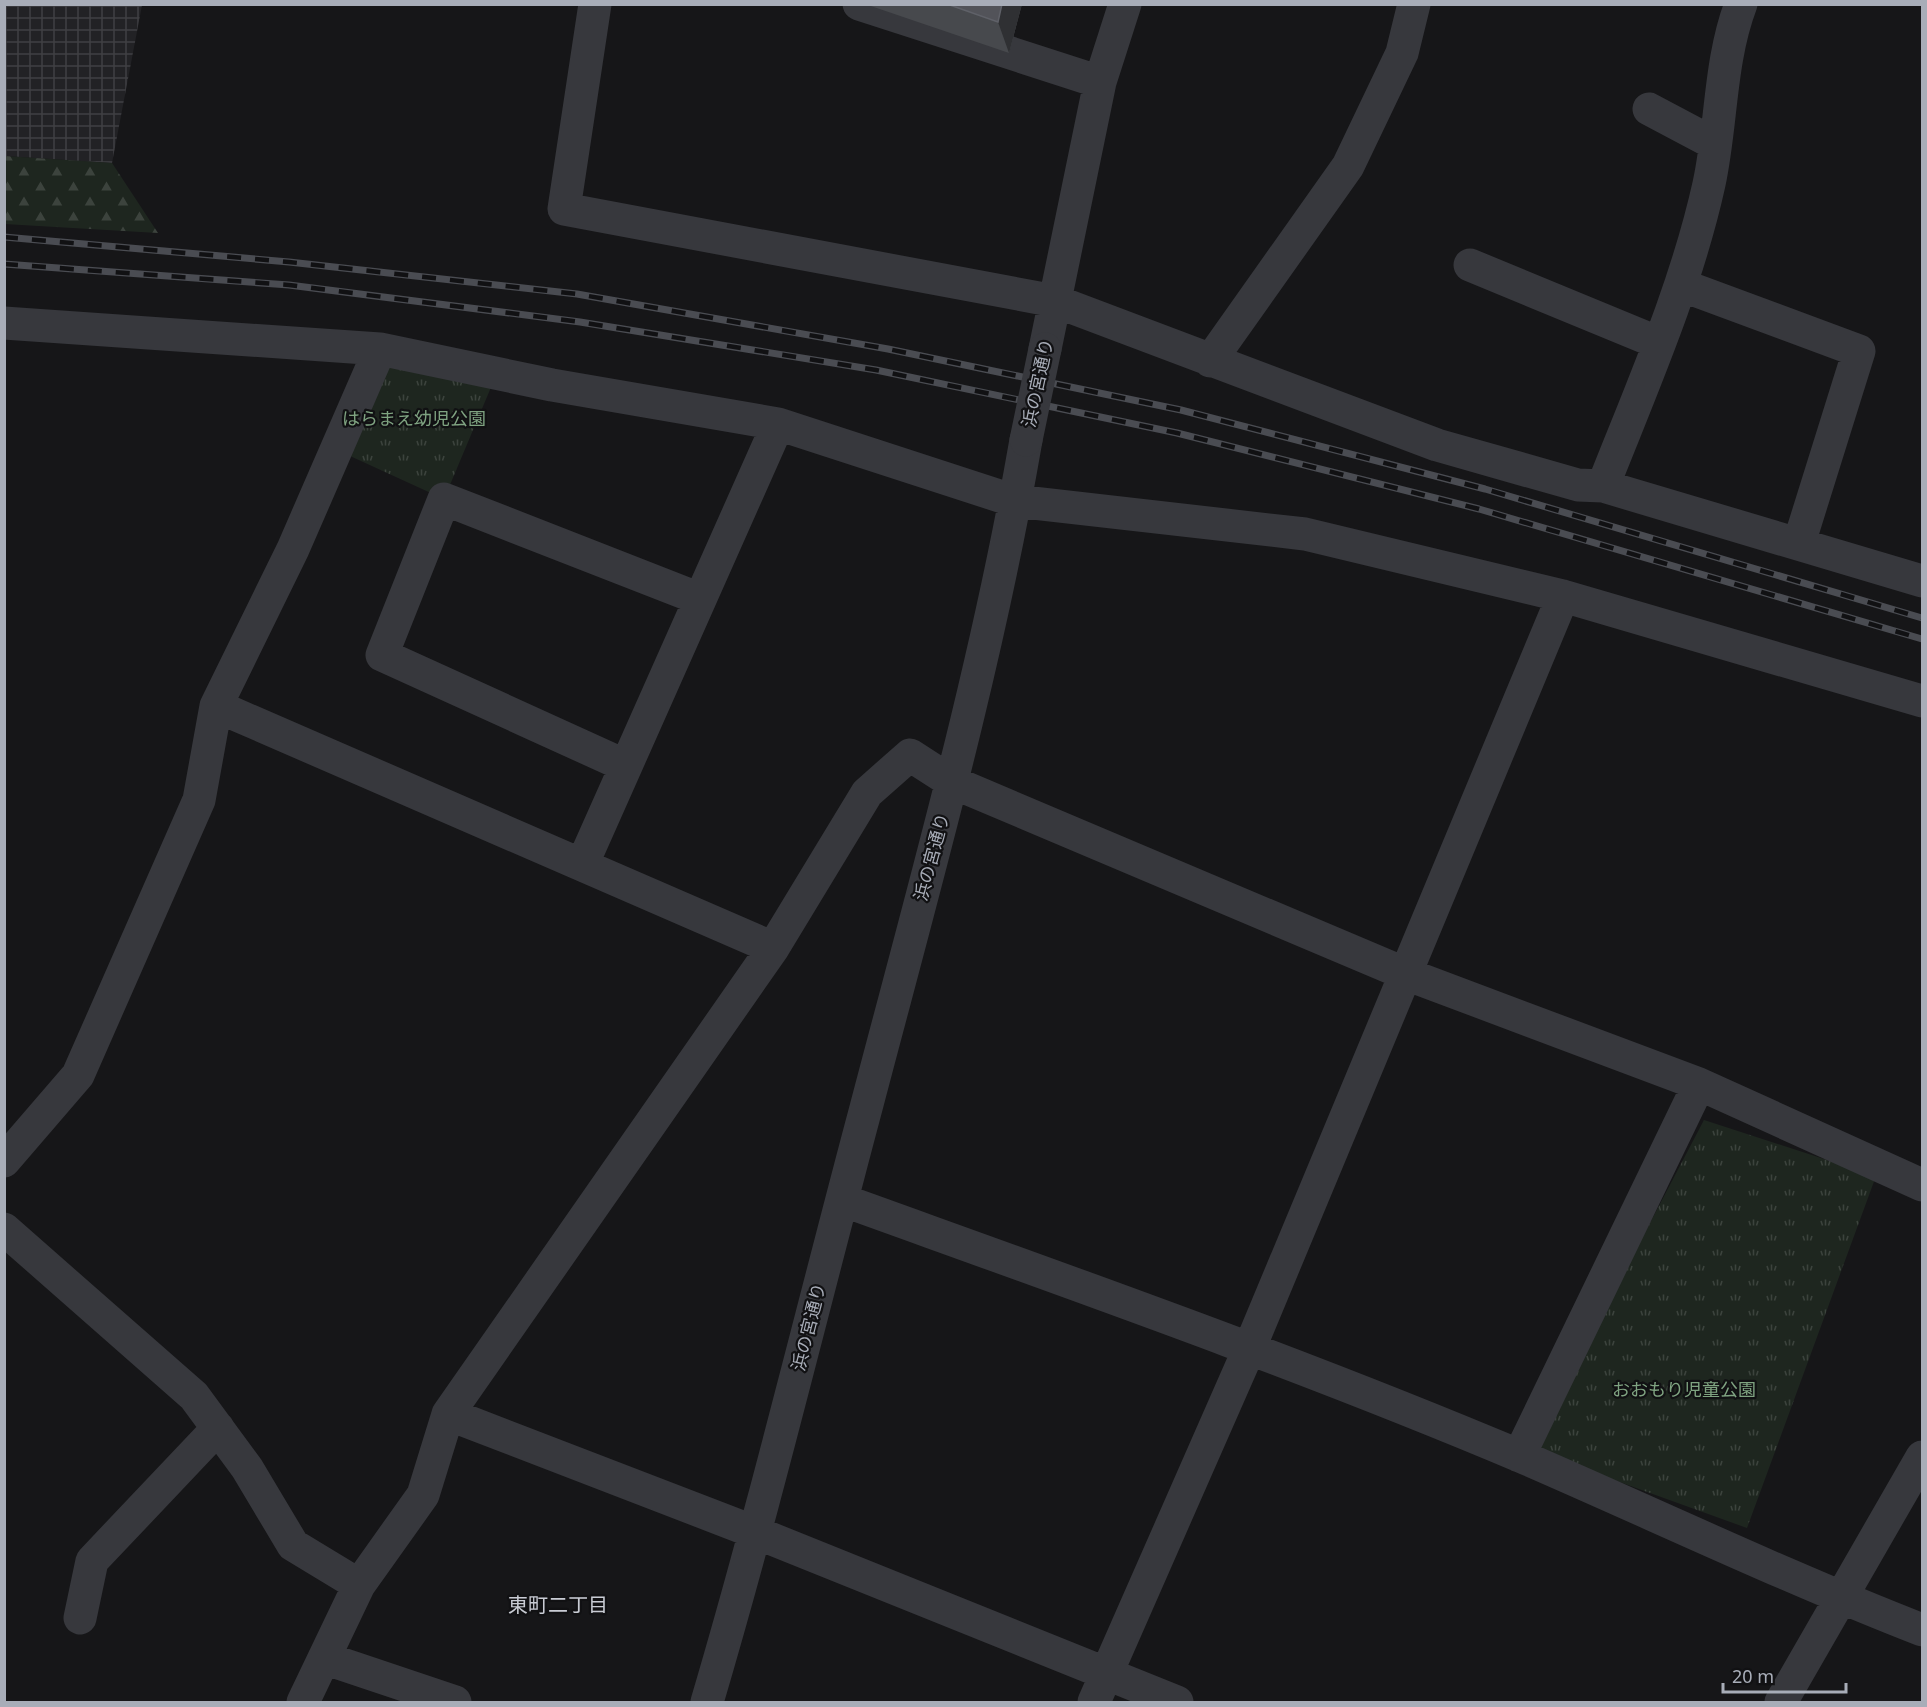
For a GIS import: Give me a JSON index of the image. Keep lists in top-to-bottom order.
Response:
{
  "streets": {
    "street": ["浜の宮通り"]
  },
  "districts": ["東町二丁目"],
  "parks": ["はらまえ幼児公園", "おおもり児童公園"],
  "scale_bar": "20 m"
}
